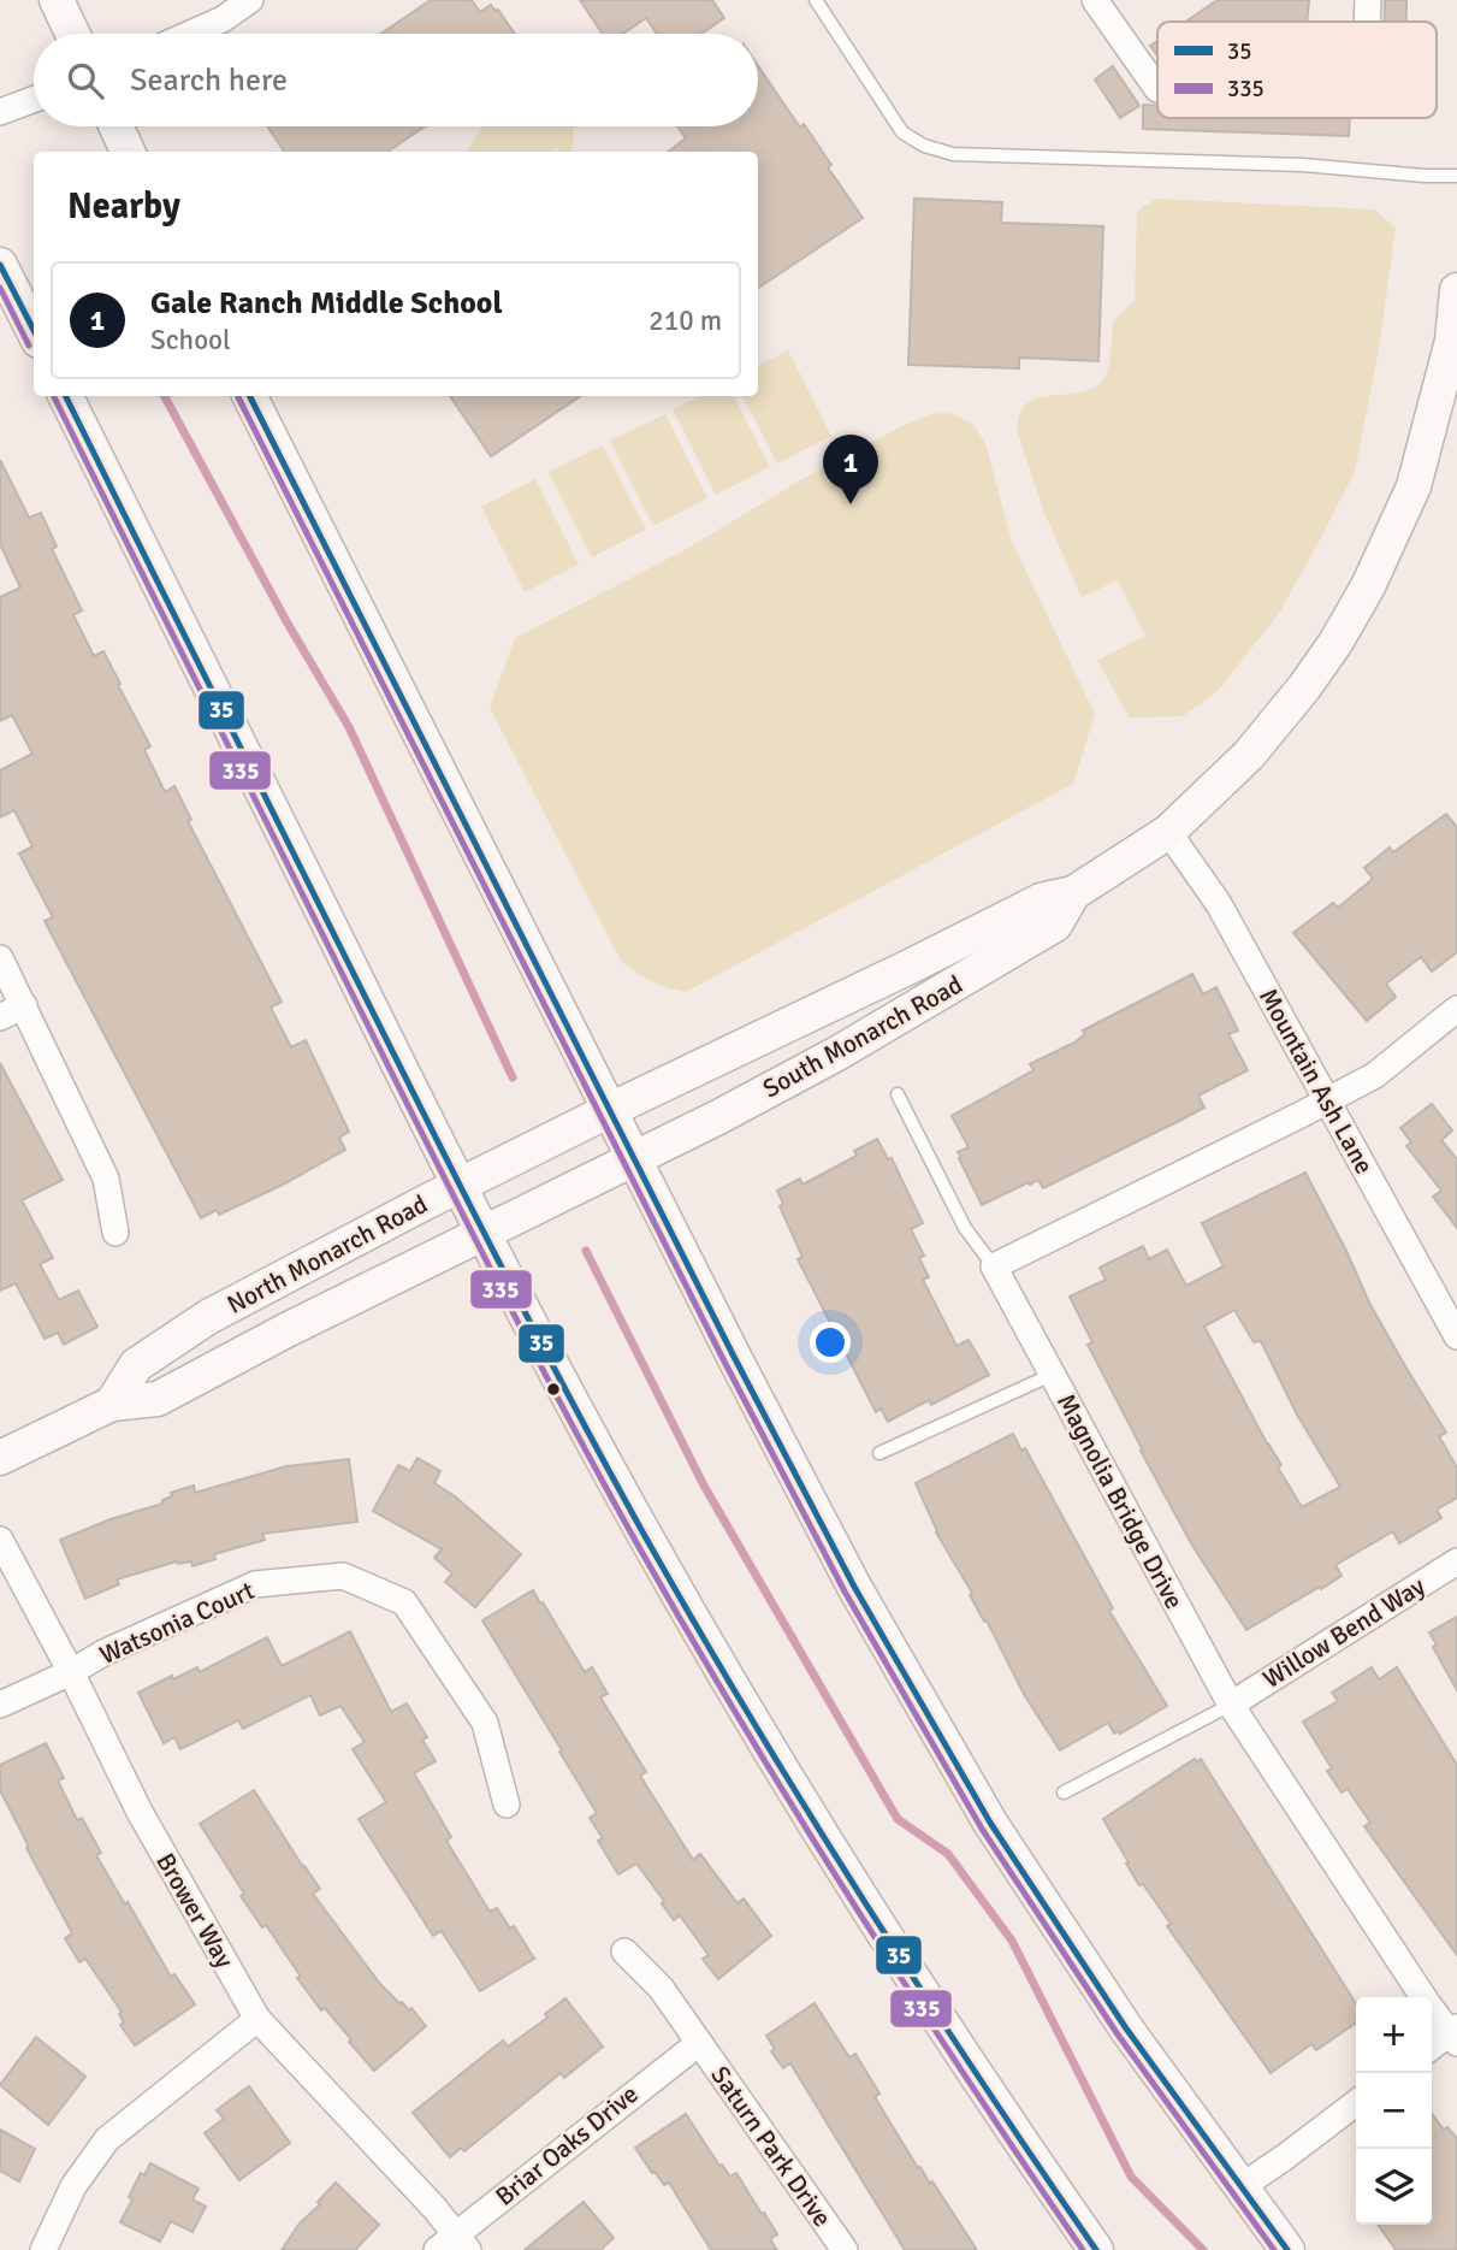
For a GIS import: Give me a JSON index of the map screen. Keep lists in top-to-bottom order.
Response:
{
  "streets": {
    "main road": ["South Monarch Road", "North Monarch Road"],
    "street": [
      "Mountain Ash Lane",
      "Magnolia Bridge Drive",
      "Watsonia Court",
      "Willow Bend Way",
      "Brower Way",
      "Briar Oaks Drive",
      "Saturn Park Drive"
    ]
  },
  "crossings": [
    ["South Monarch Road", "Mountain Ash Lane"],
    ["South Monarch Road", "North Monarch Road"],
    ["Magnolia Bridge Drive", "Willow Bend Way"],
    ["Watsonia Court", "Brower Way"],
    ["Brower Way", "Briar Oaks Drive"],
    ["Briar Oaks Drive", "Saturn Park Drive"]
  ],
  "lines": ["transit line 35", "transit line 335"],
  "legend": ["35", "335"],
  "page": {
    "search": "Search here",
    "heading": "Nearby",
    "list": [
      {
        "mark": "1",
        "name": "Gale Ranch Middle School",
        "note": "School",
        "value": "210 m"
      }
    ],
    "pins": "1",
    "map_buttons": ["+", "−"]
  }
}
